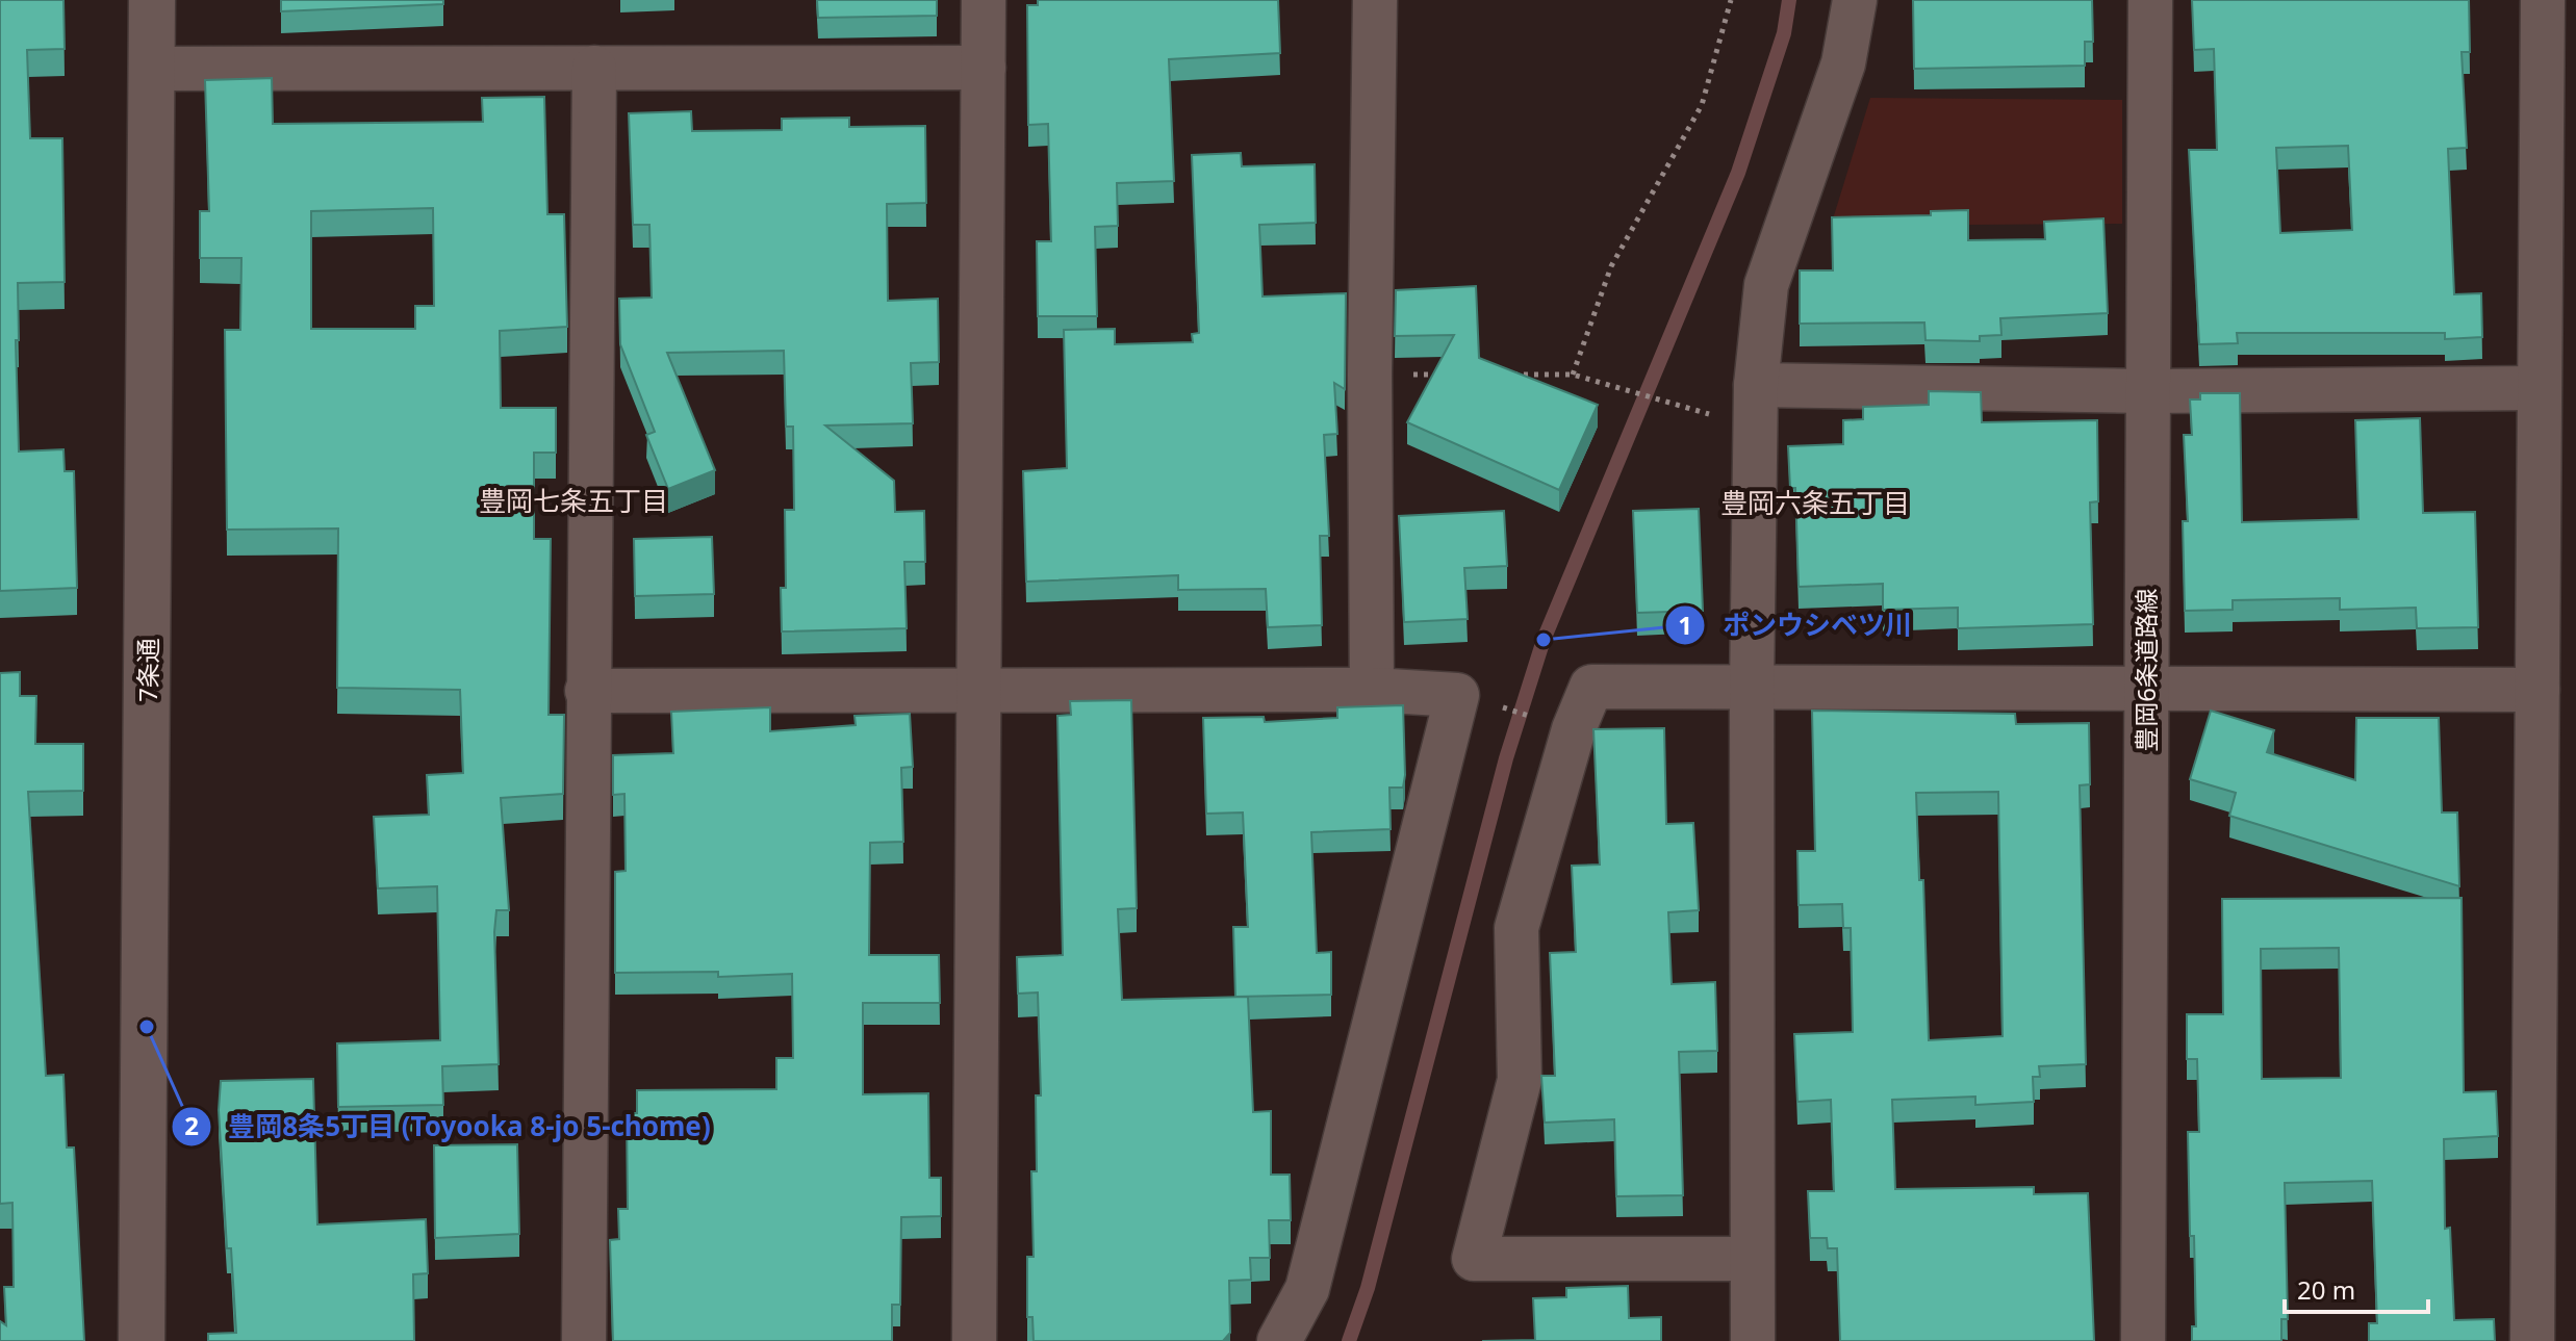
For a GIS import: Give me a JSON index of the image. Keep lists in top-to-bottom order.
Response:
{
  "streets": {
    "street": ["7条通", "豊岡6条道路線"]
  },
  "districts": ["豊岡七条五丁目", "豊岡六条五丁目"],
  "places": ["ポンウシベツ川", "豊岡8条5丁目 (Toyooka 8-jo 5-chome)"],
  "scale_bar": "20 m"
}
